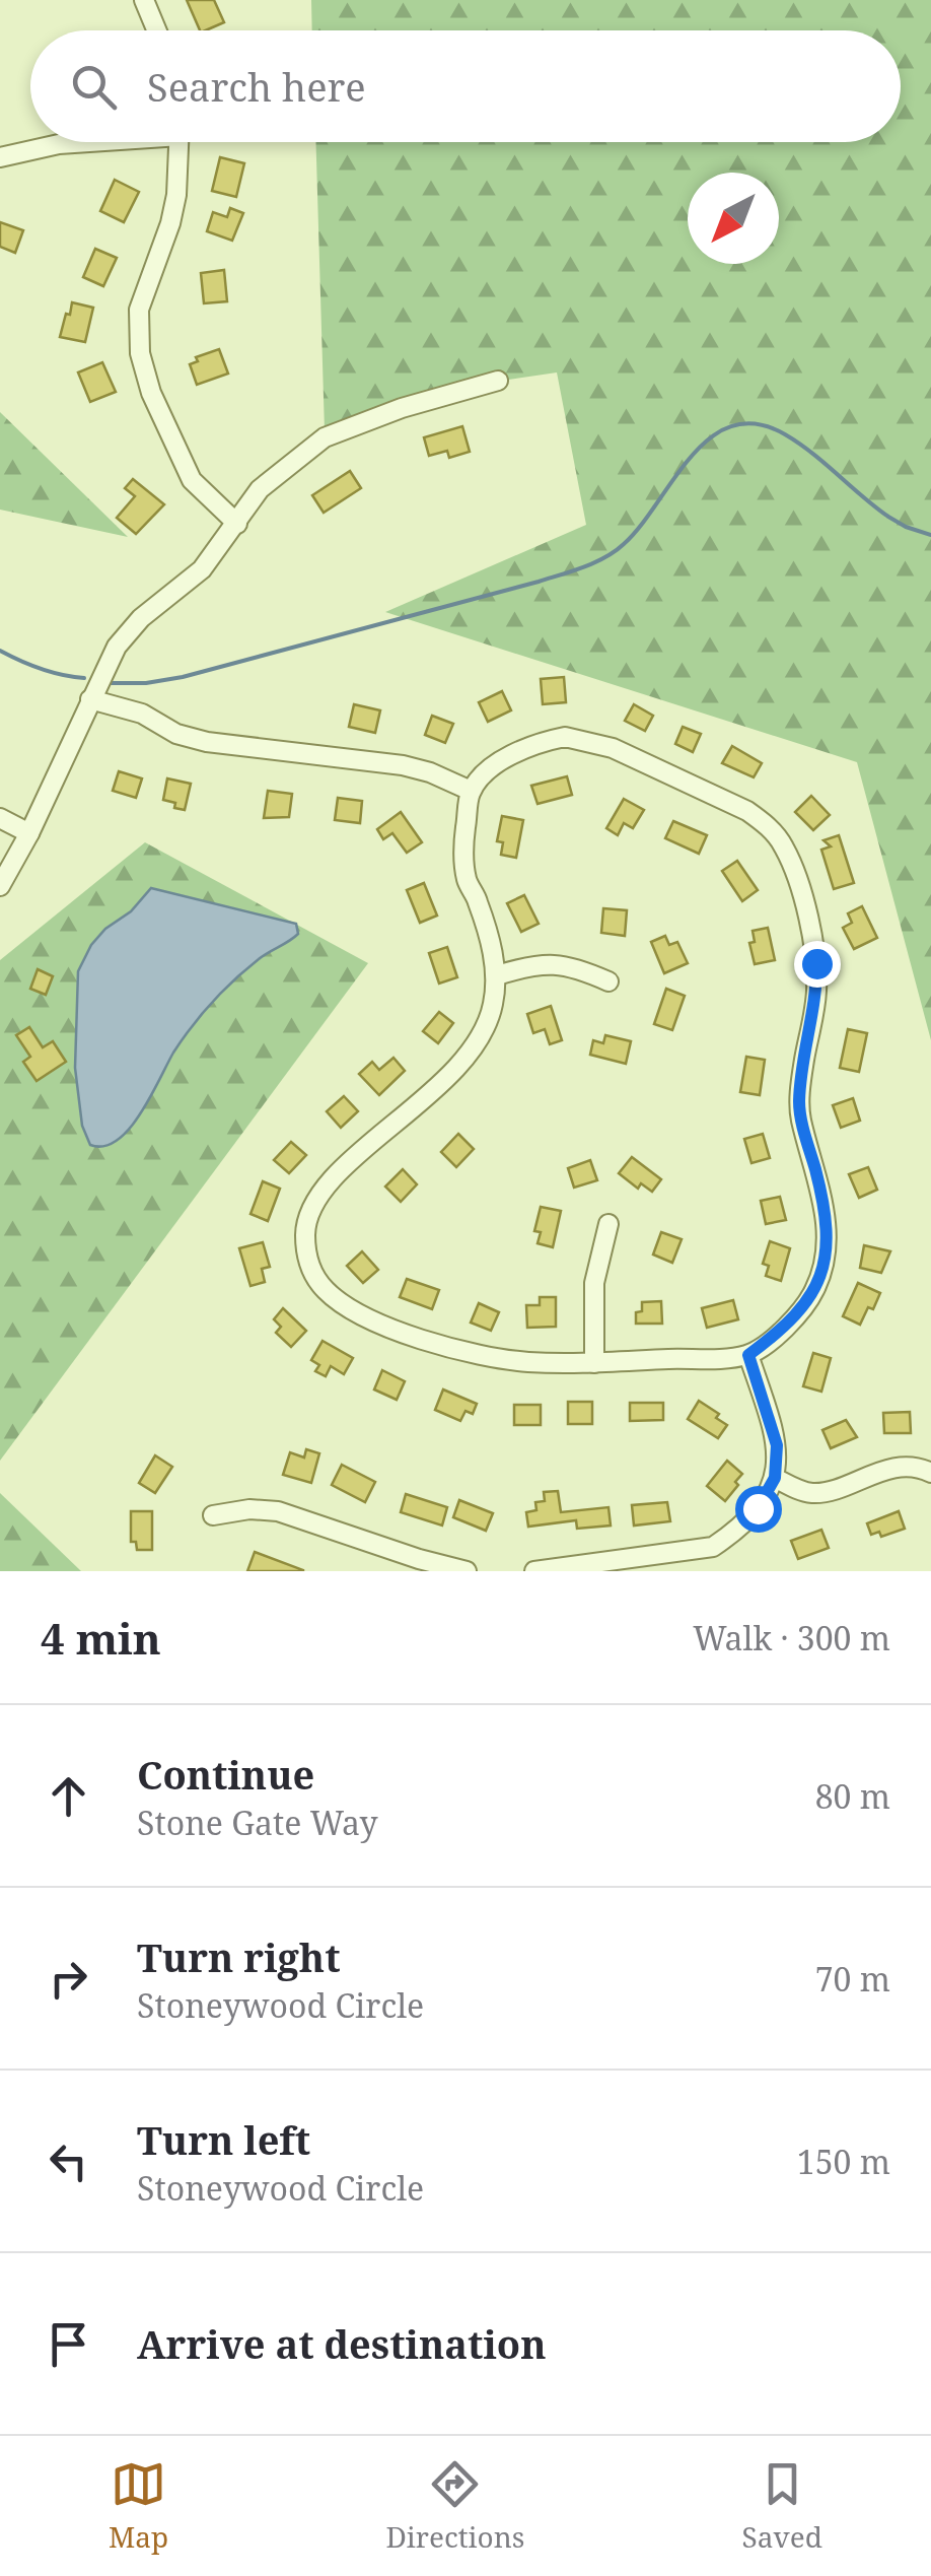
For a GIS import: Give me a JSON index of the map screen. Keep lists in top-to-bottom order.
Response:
{
  "north": "bottom left",
  "page": {
    "search": "Search here",
    "heading": ["4 min", "Walk · 300 m"],
    "list": [
      ["Continue", "Stone Gate Way", "80 m"],
      ["Turn right", "Stoneywood Circle", "70 m"],
      ["Turn left", "Stoneywood Circle", "150 m"],
      "Arrive at destination"
    ],
    "nav": ["Map", "Directions", "Saved"]
  }
}
